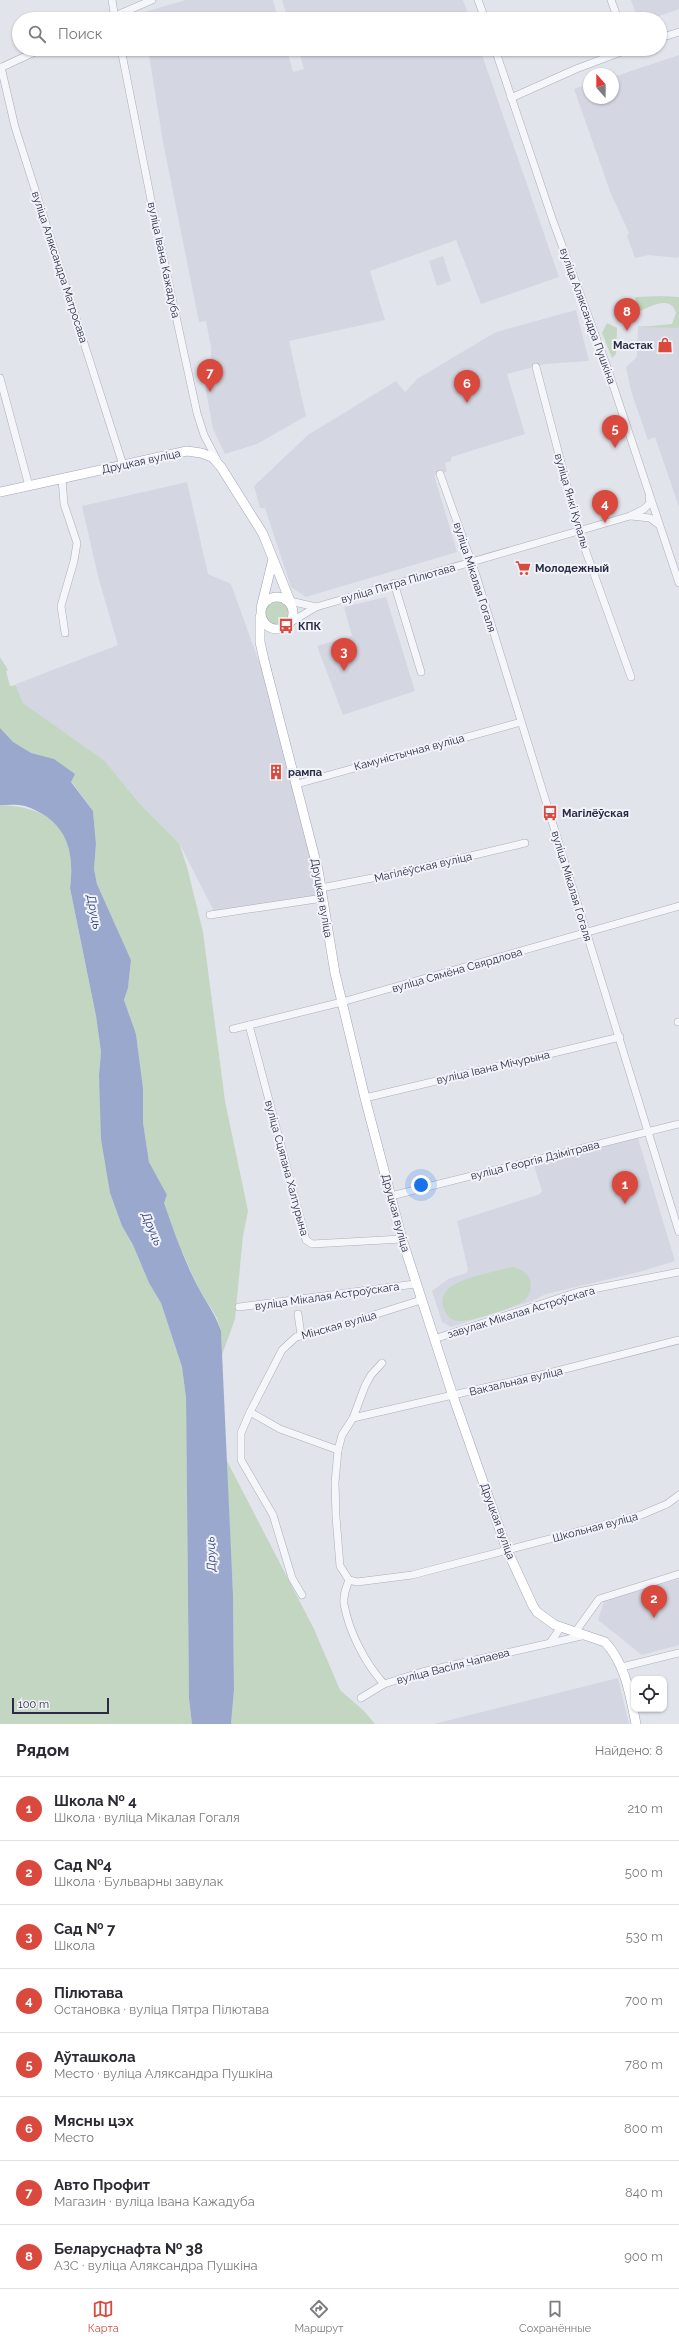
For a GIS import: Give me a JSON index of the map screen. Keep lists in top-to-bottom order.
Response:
{
  "streets": {
    "main road": ["Друцкая вуліца"],
    "street": [
      "вуліца Івана Кажадуба",
      "вуліца Аляксандра Матросава",
      "вуліца Аляксандра Пушкіна",
      "вуліца Янкі Купалы",
      "вуліца Мікалая Гогаля",
      "вуліца Пятра Пілютава",
      "Камуністычная вуліца",
      "Магілёўская вуліца",
      "вуліца Сямёна Свярдлова",
      "вуліца Івана Мічурына",
      "вуліца Георгія Дзімітрава",
      "вуліца Сцяпана Халтурына",
      "вуліца Мікалая Астроўскага",
      "завулак Мікалая Астроўскага",
      "Мінская вуліца",
      "Вакзальная вуліца",
      "Школьная вуліца",
      "вуліца Васіля Чапаева"
    ]
  },
  "crossings": [
    ["вуліца Івана Кажадуба", "Друцкая вуліца"],
    ["вуліца Аляксандра Матросава", "Друцкая вуліца"],
    ["вуліца Аляксандра Пушкіна", "вуліца Пятра Пілютава"],
    ["Друцкая вуліца", "вуліца Пятра Пілютава"],
    ["Друцкая вуліца", "Камуністычная вуліца"],
    ["Друцкая вуліца", "Магілёўская вуліца"],
    ["Друцкая вуліца", "вуліца Сямёна Свярдлова"],
    ["Друцкая вуліца", "вуліца Івана Мічурына"],
    ["Друцкая вуліца", "вуліца Георгія Дзімітрава"],
    ["Друцкая вуліца", "вуліца Сцяпана Халтурына"],
    ["Друцкая вуліца", "вуліца Мікалая Астроўскага"],
    ["Друцкая вуліца", "завулак Мікалая Астроўскага"],
    ["Друцкая вуліца", "Мінская вуліца"],
    ["Друцкая вуліца", "Вакзальная вуліца"],
    ["Друцкая вуліца", "Школьная вуліца"],
    ["Друцкая вуліца", "вуліца Васіля Чапаева"],
    ["вуліца Янкі Купалы", "вуліца Пятра Пілютава"],
    ["вуліца Мікалая Гогаля", "вуліца Пятра Пілютава"],
    ["вуліца Мікалая Гогаля", "Камуністычная вуліца"],
    ["вуліца Мікалая Гогаля", "вуліца Сямёна Свярдлова"],
    ["вуліца Мікалая Гогаля", "вуліца Івана Мічурына"],
    ["вуліца Мікалая Гогаля", "вуліца Георгія Дзімітрава"],
    ["вуліца Сямёна Свярдлова", "вуліца Сцяпана Халтурына"]
  ],
  "water": ["Друць"],
  "places": {
    "shop": ["Мастак"],
    "supermarket": ["Молодежный"],
    "bus stop": ["КПК", "Магілёўская"],
    "building": ["рампа"]
  },
  "scale_bar": "100 m",
  "north": "top",
  "page": {
    "search": "Поиск",
    "pins": [
      "8",
      "7",
      "6",
      "5",
      "4",
      "3",
      "1",
      "2"
    ],
    "scale": "100 m",
    "heading": ["Рядом", "Найдено: 8"],
    "list": [
      {
        "mark": "1",
        "name": "Школа № 4",
        "note": "Школа · вуліца Мікалая Гогаля",
        "value": "210 m"
      },
      {
        "mark": "2",
        "name": "Сад №4",
        "note": "Школа · Бульварны завулак",
        "value": "500 m"
      },
      {
        "mark": "3",
        "name": "Сад № 7",
        "note": "Школа",
        "value": "530 m"
      },
      {
        "mark": "4",
        "name": "Пілютава",
        "note": "Остановка · вуліца Пятра Пілютава",
        "value": "700 m"
      },
      {
        "mark": "5",
        "name": "Аўташкола",
        "note": "Место · вуліца Аляксандра Пушкіна",
        "value": "780 m"
      },
      {
        "mark": "6",
        "name": "Мясны цэх",
        "note": "Место",
        "value": "800 m"
      },
      {
        "mark": "7",
        "name": "Авто Профит",
        "note": "Магазин · вуліца Івана Кажадуба",
        "value": "840 m"
      },
      {
        "mark": "8",
        "name": "Беларуснафта № 38",
        "note": "АЗС · вуліца Аляксандра Пушкіна",
        "value": "900 m"
      }
    ],
    "nav": ["Карта", "Маршрут", "Сохранённые"]
  }
}
